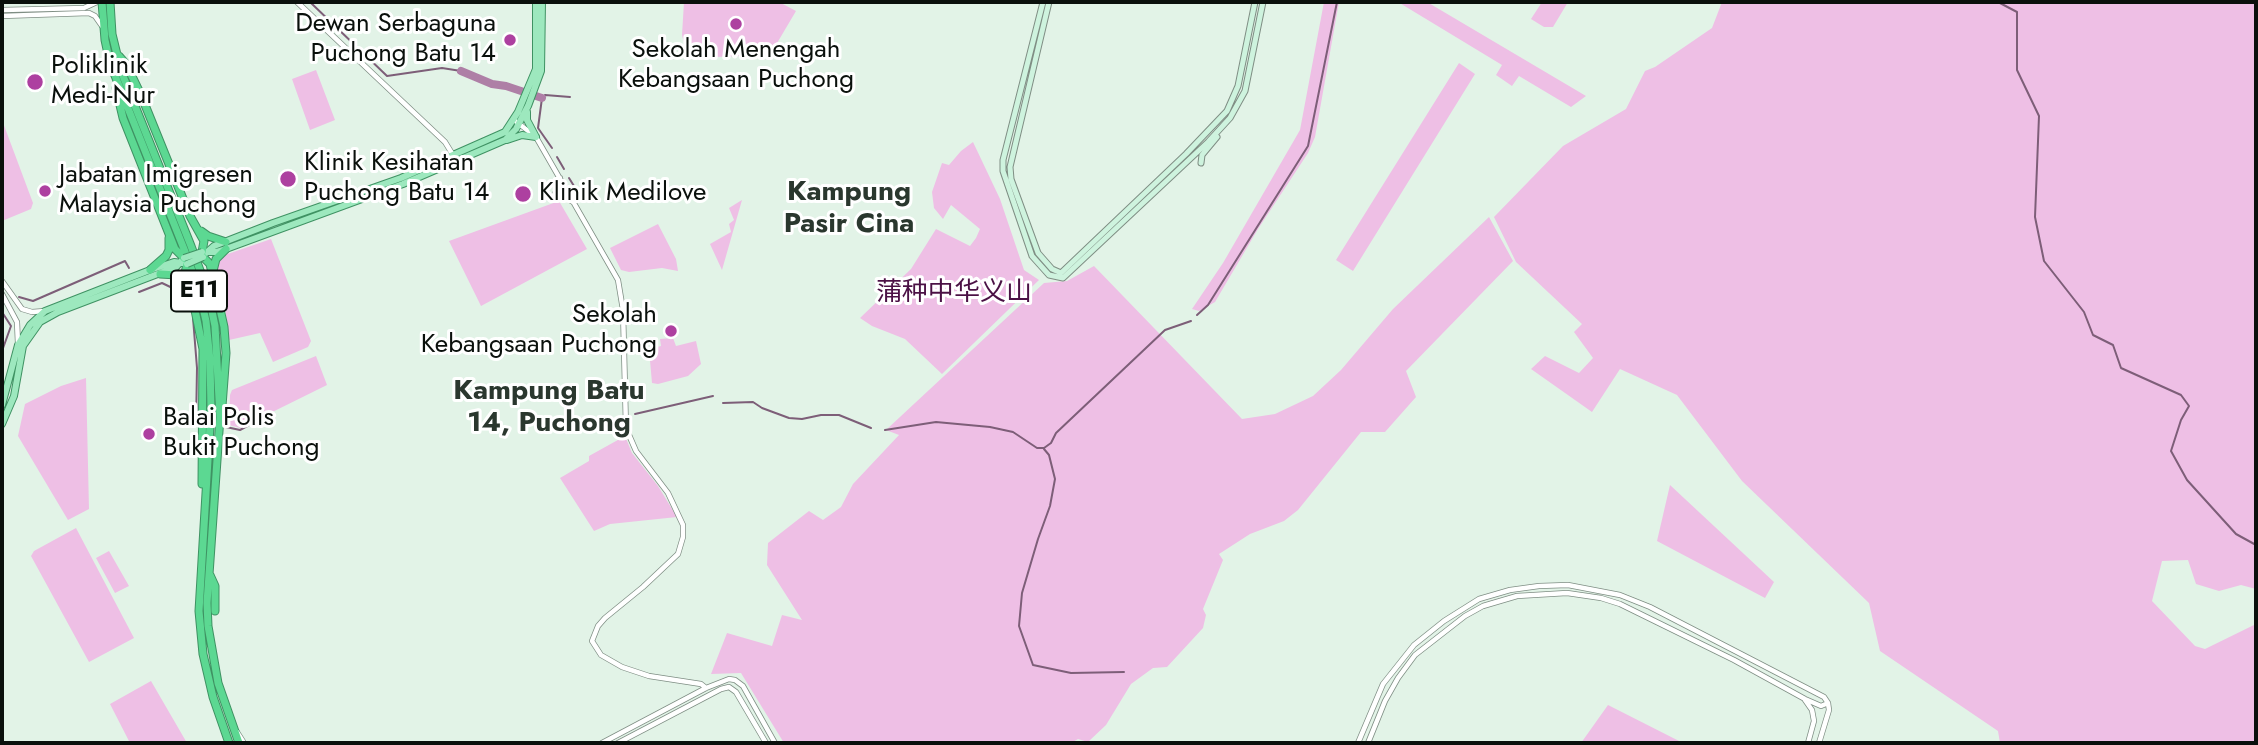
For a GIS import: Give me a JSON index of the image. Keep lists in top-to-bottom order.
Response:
{
  "streets": {
    "highway": ["E11"]
  },
  "districts": ["Kampung Pasir Cina", "Kampung Batu 14, Puchong"],
  "parks": ["蒲种中华义山"],
  "places": [
    "Sekolah Menengah Kebangsaan Puchong",
    "Dewan Serbaguna Puchong Batu 14",
    "Poliklinik Medi-Nur",
    "Klinik Kesihatan Puchong Batu 14",
    "Jabatan Imigresen Malaysia Puchong",
    "Klinik Medilove",
    "Sekolah Kebangsaan Puchong",
    "Balai Polis Bukit Puchong"
  ]
}
